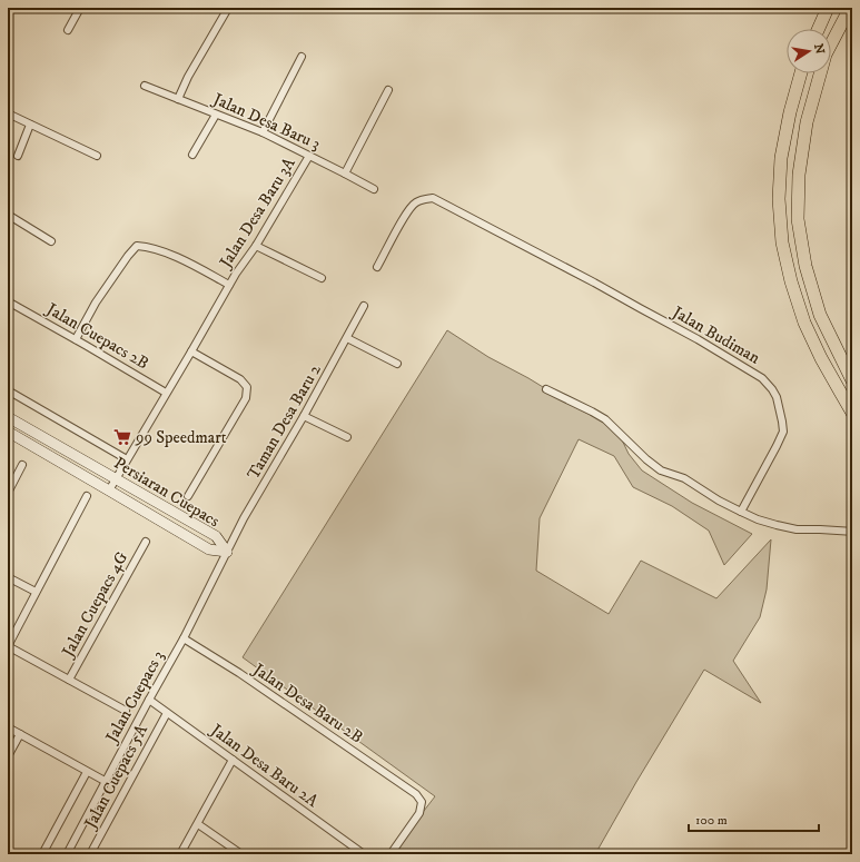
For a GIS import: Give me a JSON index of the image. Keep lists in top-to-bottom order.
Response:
{
  "streets": {
    "street": [
      "Jalan Desa Baru 3",
      "Jalan Desa Baru 3A",
      "Jalan Budiman",
      "Jalan Cuepacs 2B",
      "Taman Desa Baru 2",
      "Persiaran Cuepacs",
      "Jalan Cuepacs 4G",
      "Jalan Cuepacs 3",
      "Jalan Desa Baru 2B",
      "Jalan Desa Baru 2A",
      "Jalan Cuepacs 5A"
    ]
  },
  "crossings": [
    ["Jalan Desa Baru 3", "Jalan Desa Baru 3A"],
    ["Jalan Desa Baru 3A", "Jalan Cuepacs 2B"],
    ["Jalan Desa Baru 3A", "Persiaran Cuepacs"],
    ["Taman Desa Baru 2", "Persiaran Cuepacs"],
    ["Taman Desa Baru 2", "Jalan Cuepacs 3"],
    ["Persiaran Cuepacs", "Jalan Cuepacs 3"],
    ["Jalan Cuepacs 3", "Jalan Desa Baru 2B"],
    ["Jalan Cuepacs 3", "Jalan Desa Baru 2A"],
    ["Jalan Desa Baru 2A", "Jalan Cuepacs 5A"]
  ],
  "places": {
    "supermarket": ["99 Speedmart"]
  },
  "scale_bar": "100 m",
  "north": "right"
}
